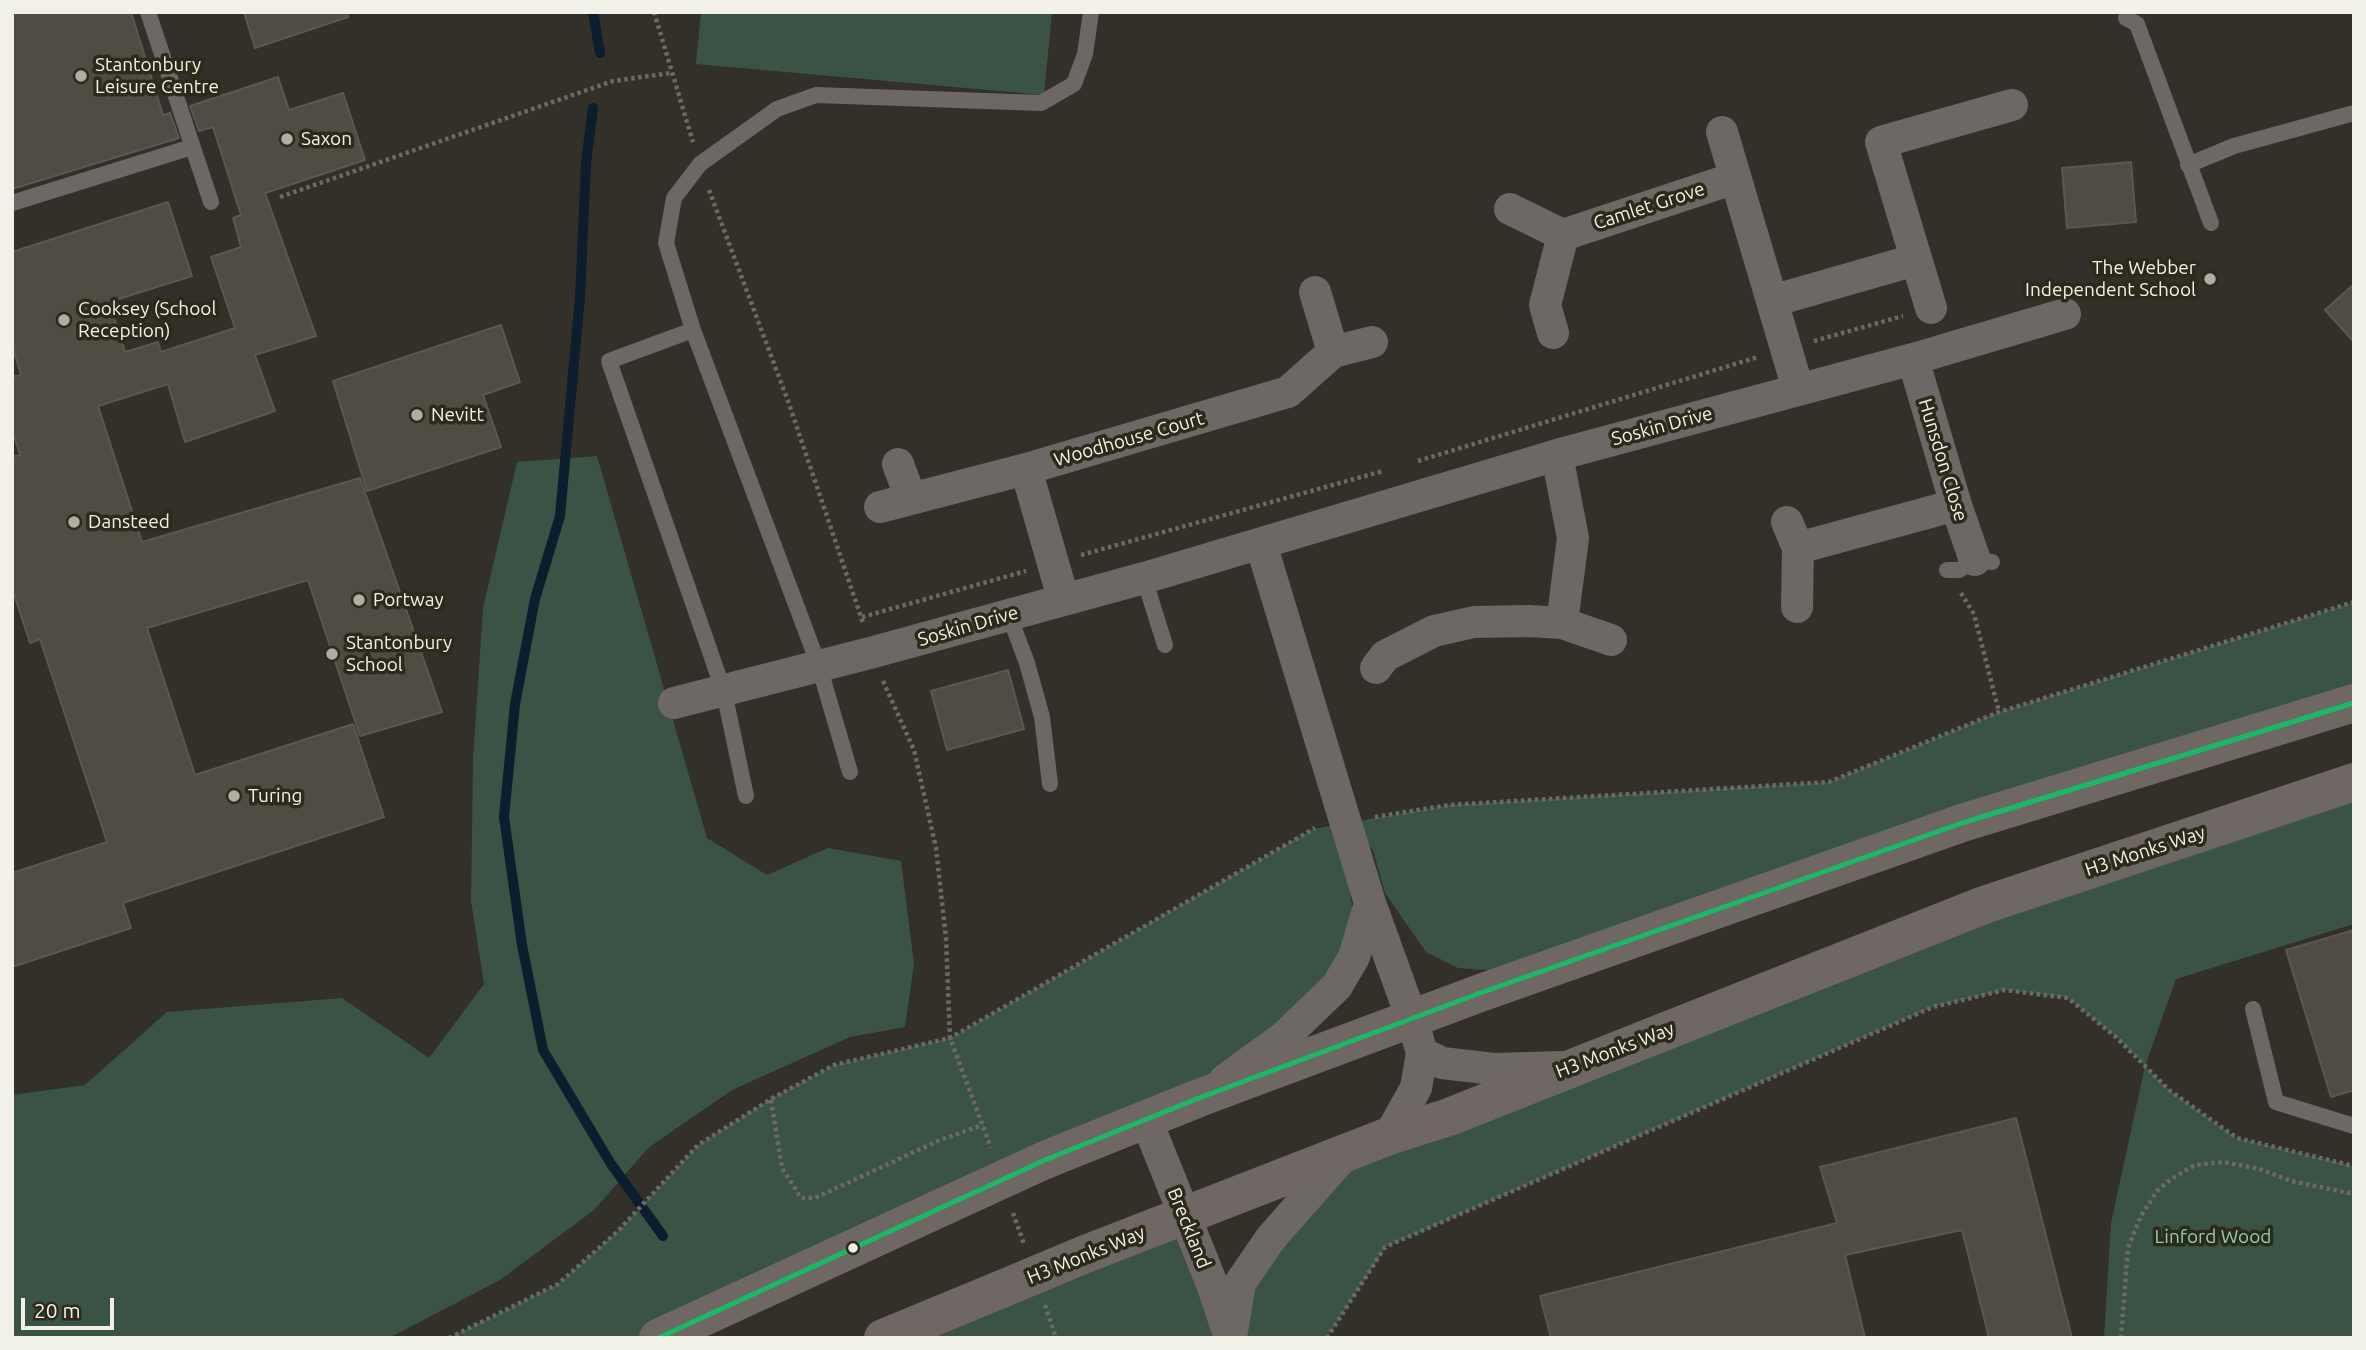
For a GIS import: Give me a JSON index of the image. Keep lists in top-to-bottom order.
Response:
{
  "streets": {
    "main road": ["H3 Monks Way"],
    "street": [
      "Camlet Grove",
      "Soskin Drive",
      "Woodhouse Court",
      "Hunsdon Close",
      "Breckland"
    ]
  },
  "crossings": [
    ["Soskin Drive", "Hunsdon Close"],
    ["H3 Monks Way", "Breckland"]
  ],
  "parks": ["Linford Wood"],
  "places": [
    "Stantonbury Leisure Centre",
    "Saxon",
    "The Webber Independent School",
    "Cooksey (School Reception)",
    "Nevitt",
    "Dansteed",
    "Portway",
    "Stantonbury School",
    "Turing"
  ],
  "scale_bar": "20 m"
}
